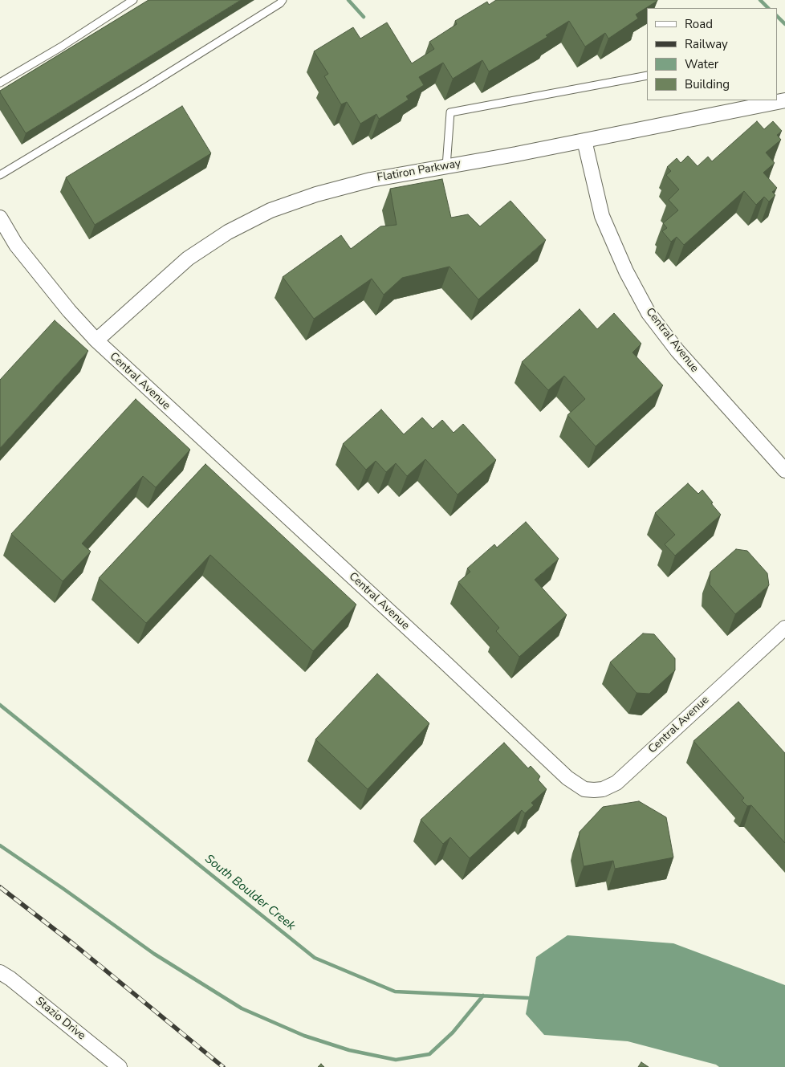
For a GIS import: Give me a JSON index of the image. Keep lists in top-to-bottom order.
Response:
{
  "streets": {
    "street": ["Flatiron Parkway", "Central Avenue", "Stazio Drive"]
  },
  "crossings": [
    ["Flatiron Parkway", "Central Avenue"]
  ],
  "water": ["South Boulder Creek"],
  "legend": [
    "Road",
    "Railway",
    "Water",
    "Building"
  ]
}
